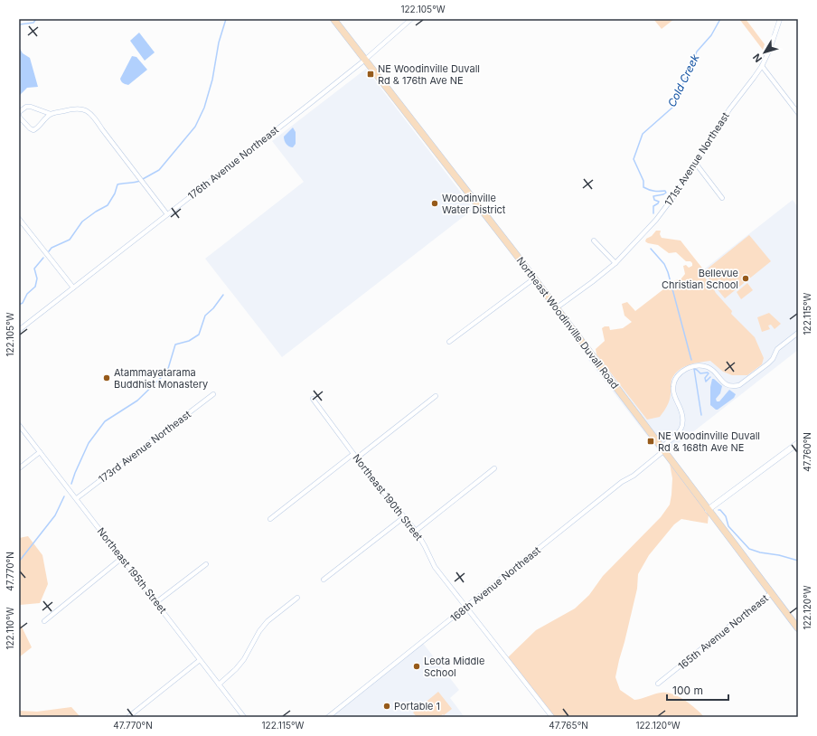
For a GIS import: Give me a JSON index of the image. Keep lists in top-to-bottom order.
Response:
{
  "streets": {
    "main road": ["Northeast Woodinville Duvall Road"],
    "street": [
      "171st Avenue Northeast",
      "176th Avenue Northeast",
      "173rd Avenue Northeast",
      "Northeast 190th Street",
      "Northeast 195th Street",
      "168th Avenue Northeast",
      "165th Avenue Northeast"
    ]
  },
  "crossings": [
    ["171st Avenue Northeast", "Northeast Woodinville Duvall Road"],
    ["176th Avenue Northeast", "Northeast Woodinville Duvall Road"],
    ["Northeast Woodinville Duvall Road", "168th Avenue Northeast"],
    ["Northeast Woodinville Duvall Road", "165th Avenue Northeast"],
    ["173rd Avenue Northeast", "Northeast 195th Street"],
    ["Northeast 190th Street", "168th Avenue Northeast"]
  ],
  "water": ["Cold Creek"],
  "places": {
    "transit": ["NE Woodinville Duvall Rd & 176th Ave NE", "NE Woodinville Duvall Rd & 168th Ave NE"],
    "other": [
      "Woodinville Water District",
      "Bellevue Christian School",
      "Atammayatarama Buddhist Monastery",
      "Leota Middle School",
      "Portable 1"
    ]
  },
  "scale_bar": "100 m",
  "north": "bottom left",
  "coordinates": [
    "122.105°W",
    "122.115°W",
    "47.760°N",
    "47.770°N",
    "122.120°W",
    "122.110°W",
    "47.765°N"
  ]
}
